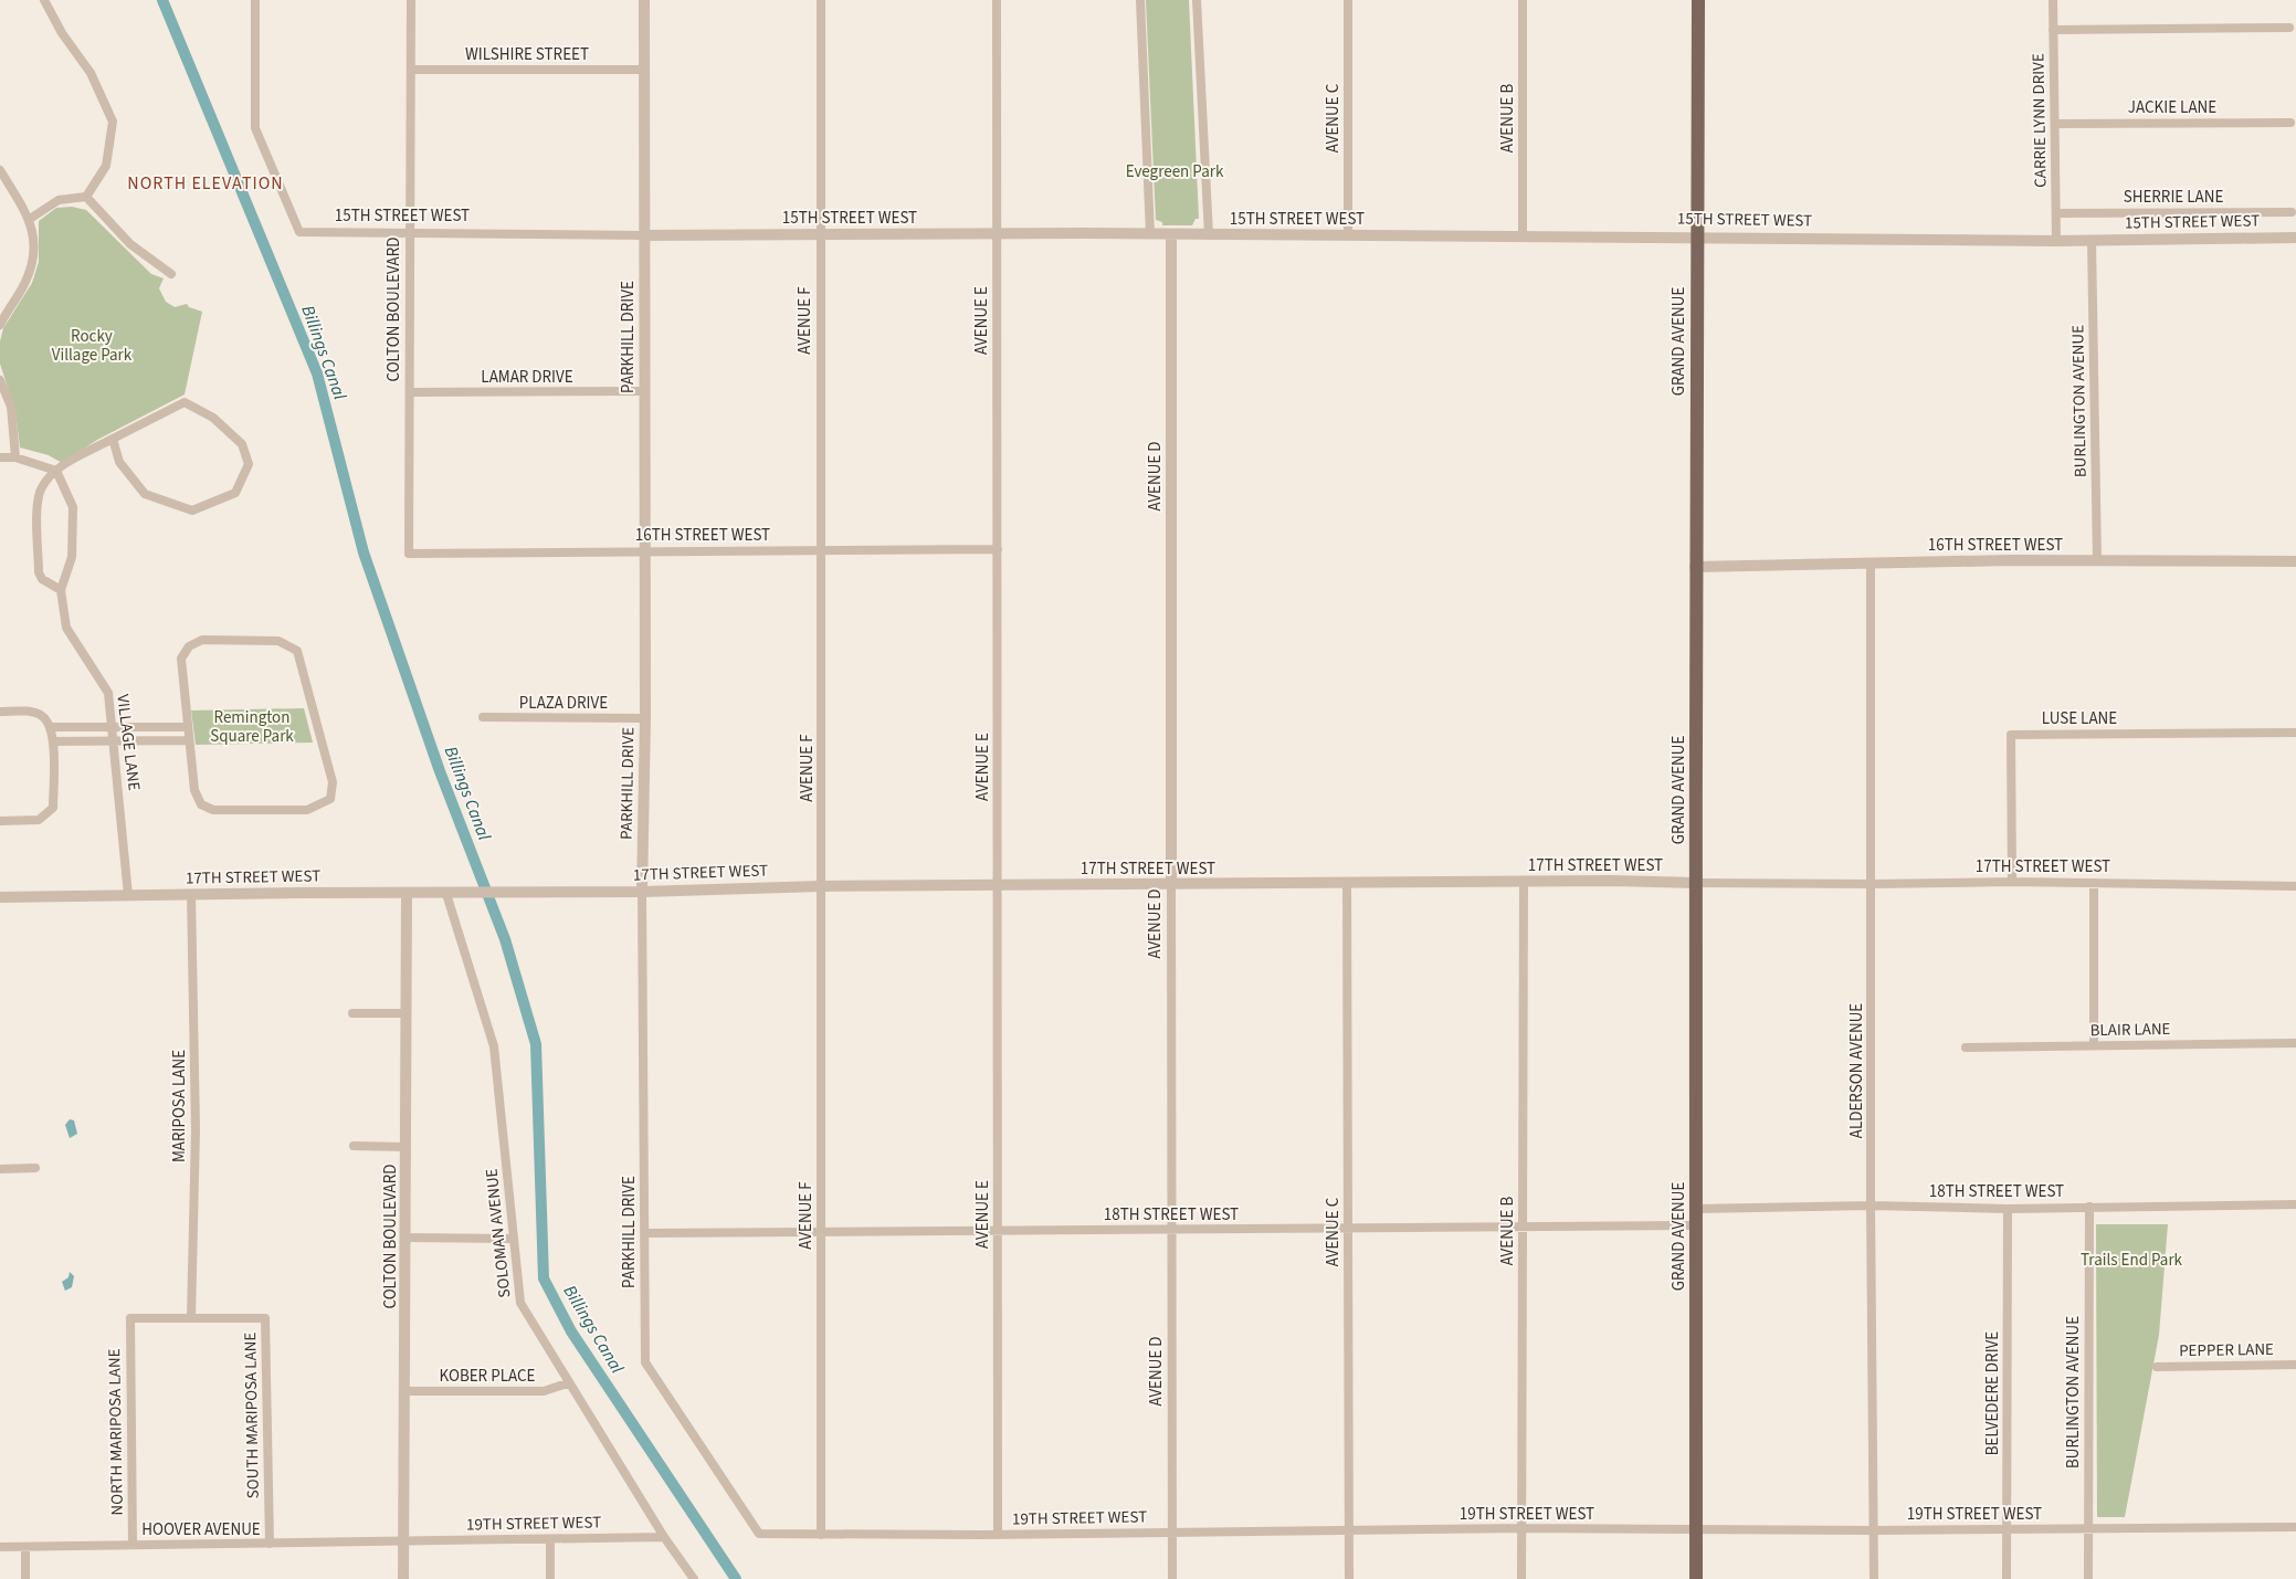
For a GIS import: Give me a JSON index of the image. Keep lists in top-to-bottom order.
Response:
{
  "streets": {
    "main road": ["GRAND AVENUE"],
    "street": [
      "WILSHIRE STREET",
      "JACKIE LANE",
      "AVENUE C",
      "AVENUE B",
      "CARRIE LYNN DRIVE",
      "SHERRIE LANE",
      "15TH STREET WEST",
      "COLTON BOULEVARD",
      "AVENUE F",
      "AVENUE E",
      "PARKHILL DRIVE",
      "LAMAR DRIVE",
      "BURLINGTON AVENUE",
      "AVENUE D",
      "16TH STREET WEST",
      "PLAZA DRIVE",
      "LUSE LANE",
      "VILLAGE LANE",
      "17TH STREET WEST",
      "BLAIR LANE",
      "ALDERSON AVENUE",
      "MARIPOSA LANE",
      "18TH STREET WEST",
      "SOLOMAN AVENUE",
      "PEPPER LANE",
      "KOBER PLACE",
      "BELVEDERE DRIVE",
      "SOUTH MARIPOSA LANE",
      "NORTH MARIPOSA LANE",
      "19TH STREET WEST",
      "HOOVER AVENUE"
    ]
  },
  "crossings": [
    ["WILSHIRE STREET", "COLTON BOULEVARD"],
    ["WILSHIRE STREET", "PARKHILL DRIVE"],
    ["JACKIE LANE", "CARRIE LYNN DRIVE"],
    ["AVENUE C", "15TH STREET WEST"],
    ["AVENUE C", "17TH STREET WEST"],
    ["AVENUE C", "18TH STREET WEST"],
    ["AVENUE C", "19TH STREET WEST"],
    ["AVENUE B", "15TH STREET WEST"],
    ["AVENUE B", "17TH STREET WEST"],
    ["AVENUE B", "18TH STREET WEST"],
    ["AVENUE B", "19TH STREET WEST"],
    ["CARRIE LYNN DRIVE", "SHERRIE LANE"],
    ["CARRIE LYNN DRIVE", "15TH STREET WEST"],
    ["15TH STREET WEST", "COLTON BOULEVARD"],
    ["15TH STREET WEST", "AVENUE F"],
    ["15TH STREET WEST", "AVENUE E"],
    ["15TH STREET WEST", "PARKHILL DRIVE"],
    ["15TH STREET WEST", "GRAND AVENUE"],
    ["15TH STREET WEST", "BURLINGTON AVENUE"],
    ["15TH STREET WEST", "AVENUE D"],
    ["COLTON BOULEVARD", "LAMAR DRIVE"],
    ["COLTON BOULEVARD", "16TH STREET WEST"],
    ["COLTON BOULEVARD", "17TH STREET WEST"],
    ["COLTON BOULEVARD", "KOBER PLACE"],
    ["COLTON BOULEVARD", "19TH STREET WEST"],
    ["COLTON BOULEVARD", "HOOVER AVENUE"],
    ["AVENUE F", "16TH STREET WEST"],
    ["AVENUE F", "17TH STREET WEST"],
    ["AVENUE F", "18TH STREET WEST"],
    ["AVENUE F", "19TH STREET WEST"],
    ["AVENUE E", "16TH STREET WEST"],
    ["AVENUE E", "17TH STREET WEST"],
    ["AVENUE E", "18TH STREET WEST"],
    ["AVENUE E", "19TH STREET WEST"],
    ["PARKHILL DRIVE", "LAMAR DRIVE"],
    ["PARKHILL DRIVE", "16TH STREET WEST"],
    ["PARKHILL DRIVE", "PLAZA DRIVE"],
    ["PARKHILL DRIVE", "17TH STREET WEST"],
    ["PARKHILL DRIVE", "18TH STREET WEST"],
    ["PARKHILL DRIVE", "19TH STREET WEST"],
    ["GRAND AVENUE", "16TH STREET WEST"],
    ["GRAND AVENUE", "17TH STREET WEST"],
    ["GRAND AVENUE", "18TH STREET WEST"],
    ["GRAND AVENUE", "19TH STREET WEST"],
    ["BURLINGTON AVENUE", "16TH STREET WEST"],
    ["BURLINGTON AVENUE", "18TH STREET WEST"],
    ["BURLINGTON AVENUE", "19TH STREET WEST"],
    ["AVENUE D", "17TH STREET WEST"],
    ["AVENUE D", "18TH STREET WEST"],
    ["AVENUE D", "19TH STREET WEST"],
    ["16TH STREET WEST", "ALDERSON AVENUE"],
    ["LUSE LANE", "17TH STREET WEST"],
    ["VILLAGE LANE", "17TH STREET WEST"],
    ["17TH STREET WEST", "ALDERSON AVENUE"],
    ["17TH STREET WEST", "MARIPOSA LANE"],
    ["17TH STREET WEST", "SOLOMAN AVENUE"],
    ["ALDERSON AVENUE", "18TH STREET WEST"],
    ["ALDERSON AVENUE", "19TH STREET WEST"],
    ["MARIPOSA LANE", "SOUTH MARIPOSA LANE"],
    ["MARIPOSA LANE", "NORTH MARIPOSA LANE"],
    ["18TH STREET WEST", "BELVEDERE DRIVE"],
    ["SOLOMAN AVENUE", "KOBER PLACE"],
    ["SOLOMAN AVENUE", "19TH STREET WEST"],
    ["BELVEDERE DRIVE", "19TH STREET WEST"],
    ["SOUTH MARIPOSA LANE", "NORTH MARIPOSA LANE"],
    ["SOUTH MARIPOSA LANE", "HOOVER AVENUE"],
    ["NORTH MARIPOSA LANE", "HOOVER AVENUE"],
    ["19TH STREET WEST", "HOOVER AVENUE"]
  ],
  "districts": ["NORTH ELEVATION"],
  "water": ["Billings Canal"],
  "parks": [
    "Evegreen Park",
    "Rocky Village Park",
    "Remington Square Park",
    "Trails End Park"
  ]
}
